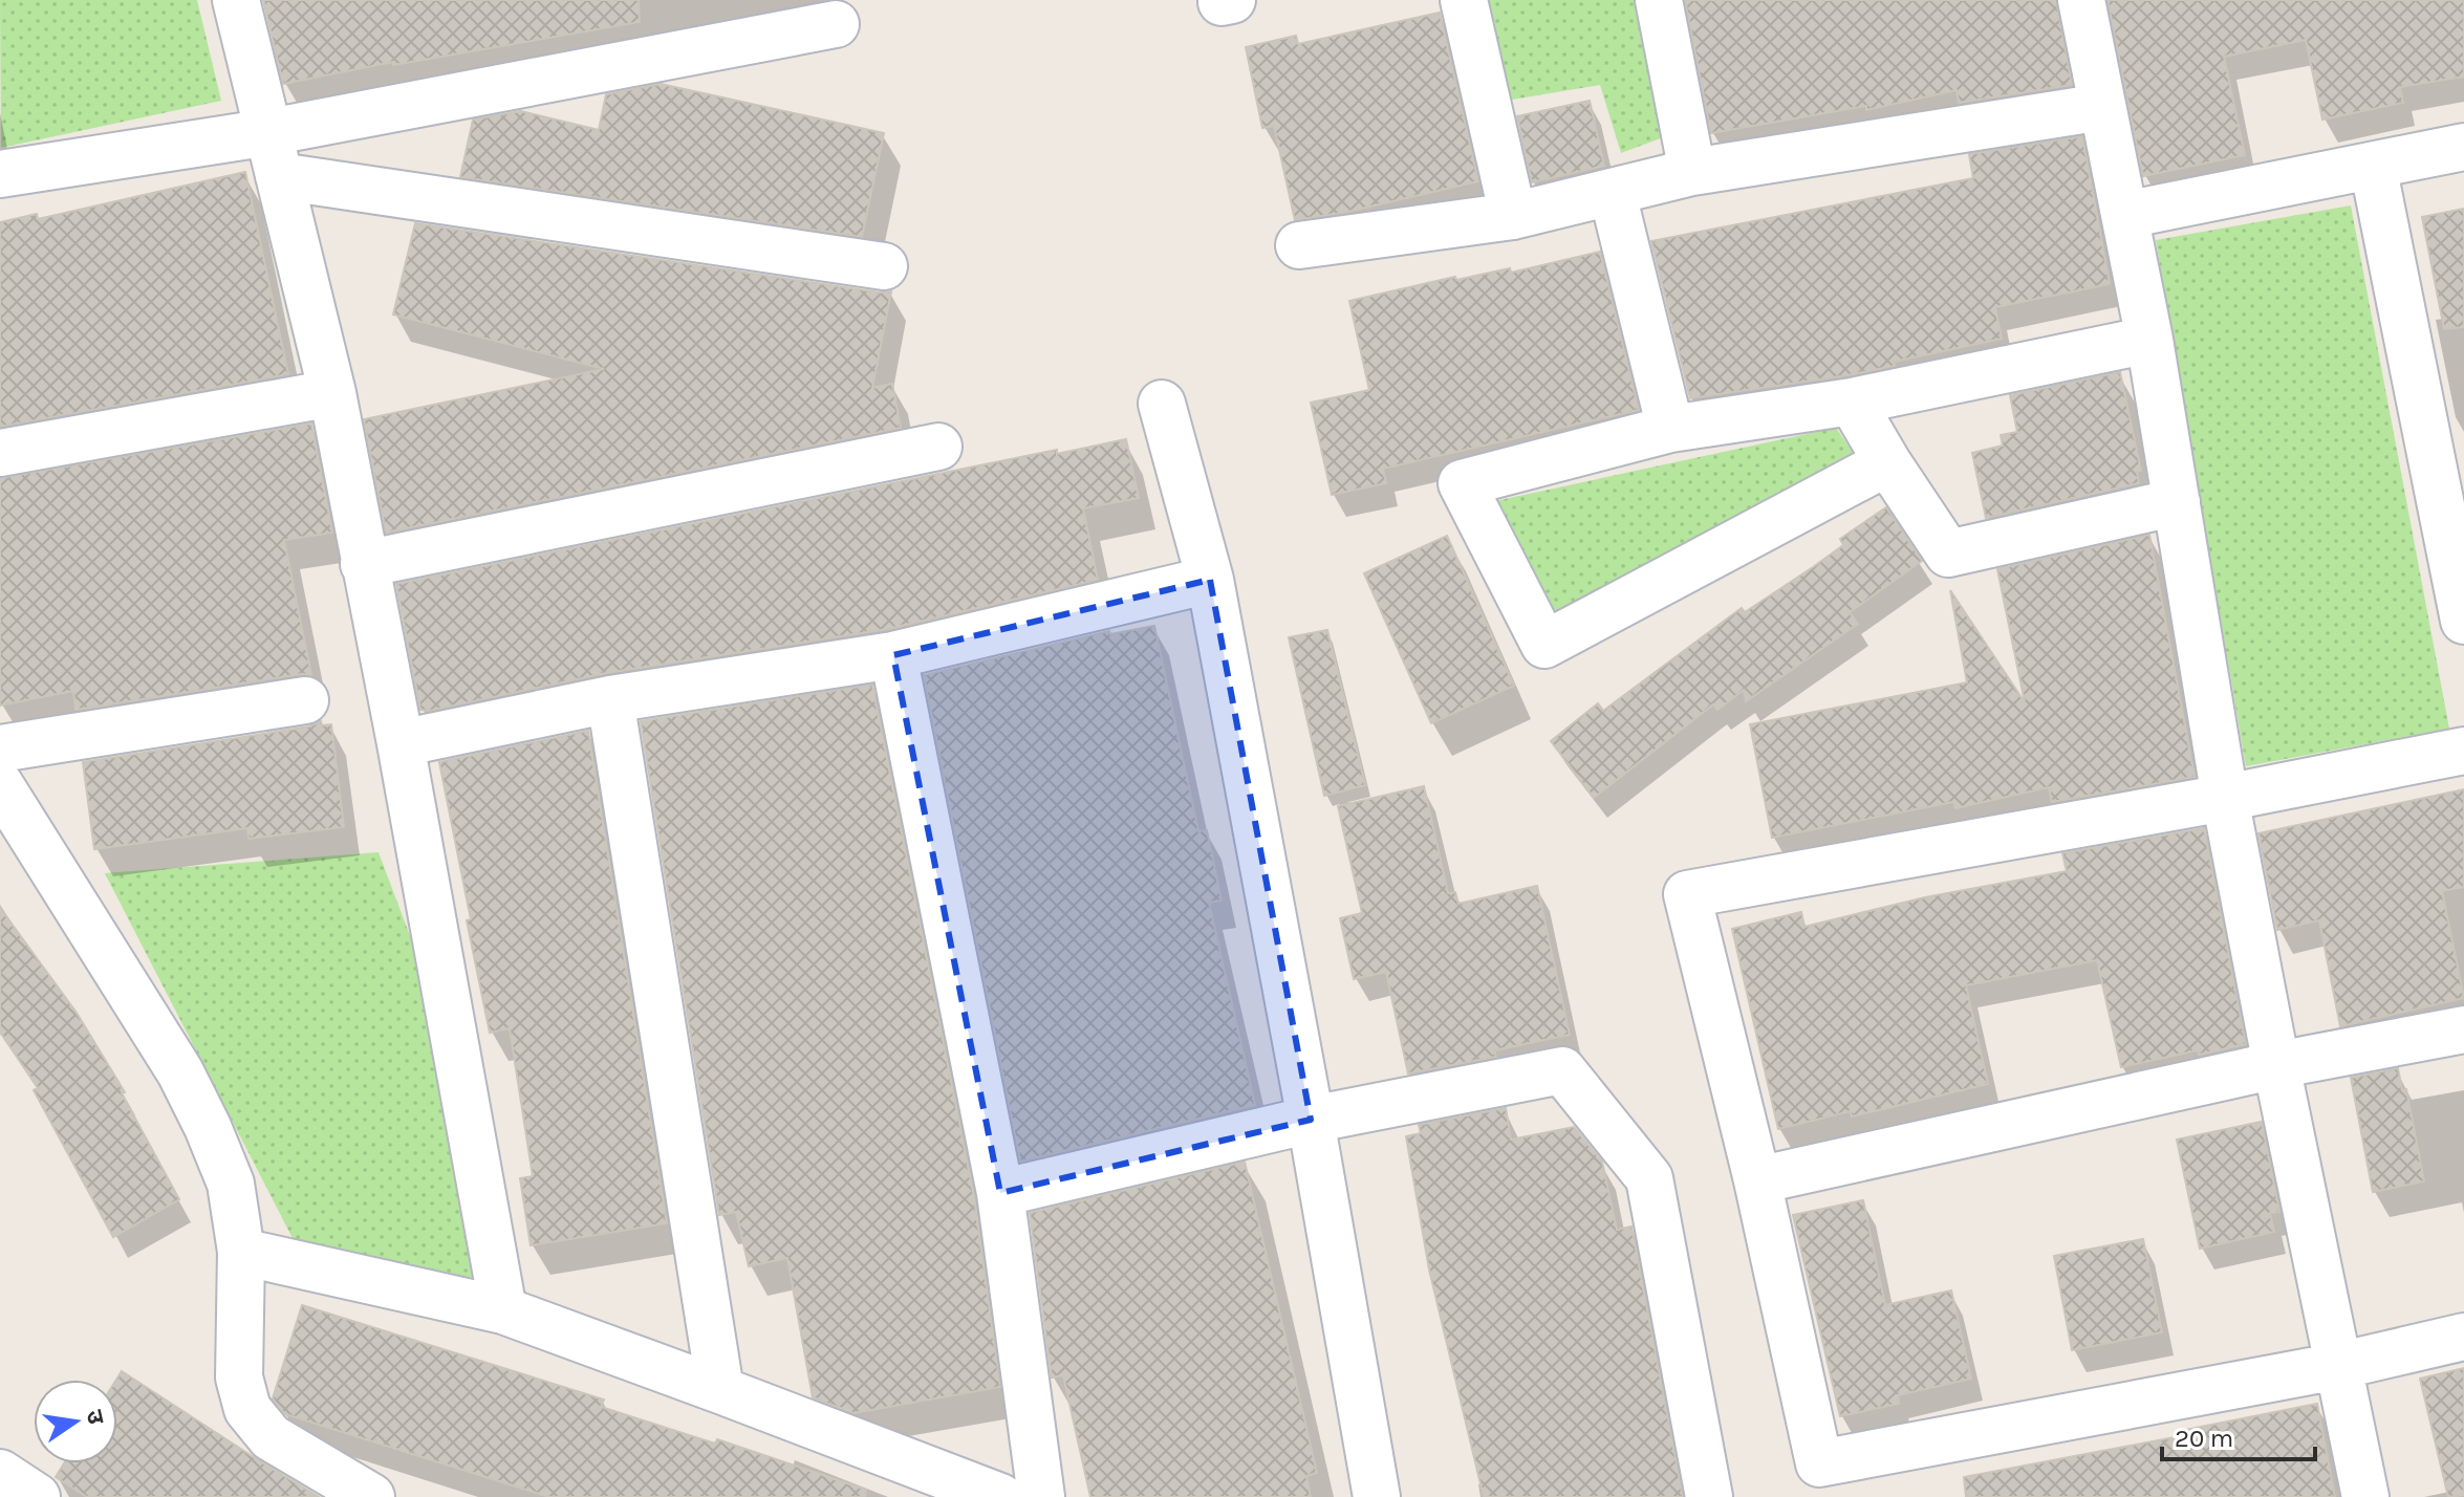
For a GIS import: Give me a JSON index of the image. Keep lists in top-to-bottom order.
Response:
{
  "scale_bar": "20 m",
  "north": "right"
}
